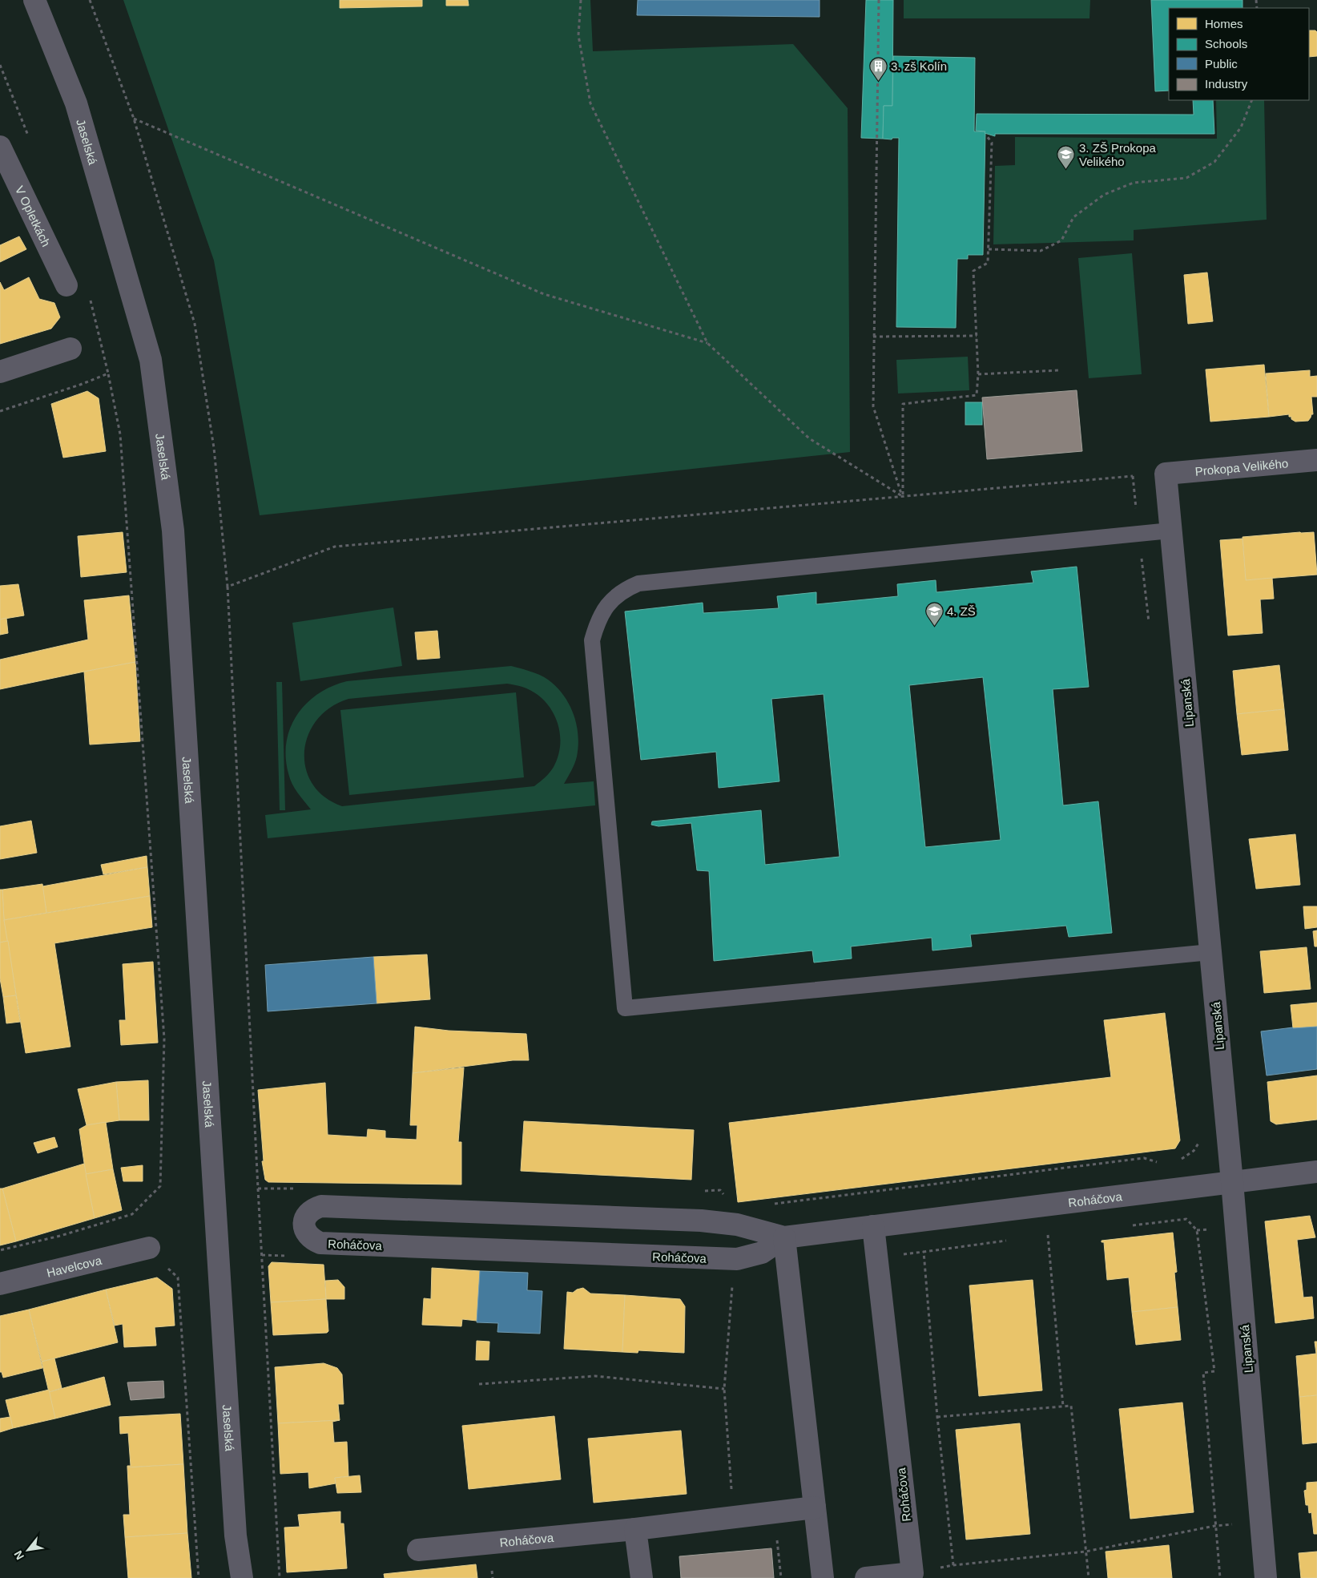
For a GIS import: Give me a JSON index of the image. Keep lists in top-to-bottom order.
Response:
{
  "streets": {
    "street": [
      "Jaselská",
      "V Opletkách",
      "Prokopa Velikého",
      "Lipanská",
      "Roháčova",
      "Havelcova"
    ]
  },
  "crossings": [
    ["Prokopa Velikého", "Lipanská"],
    ["Lipanská", "Roháčova"]
  ],
  "places": {
    "building": ["3. zš Kolín"],
    "school or university": ["3. ZŠ Prokopa Velikého", "4. ZŠ"]
  },
  "legend": [
    "Homes",
    "Schools",
    "Public",
    "Industry"
  ],
  "north": "bottom left"
}
